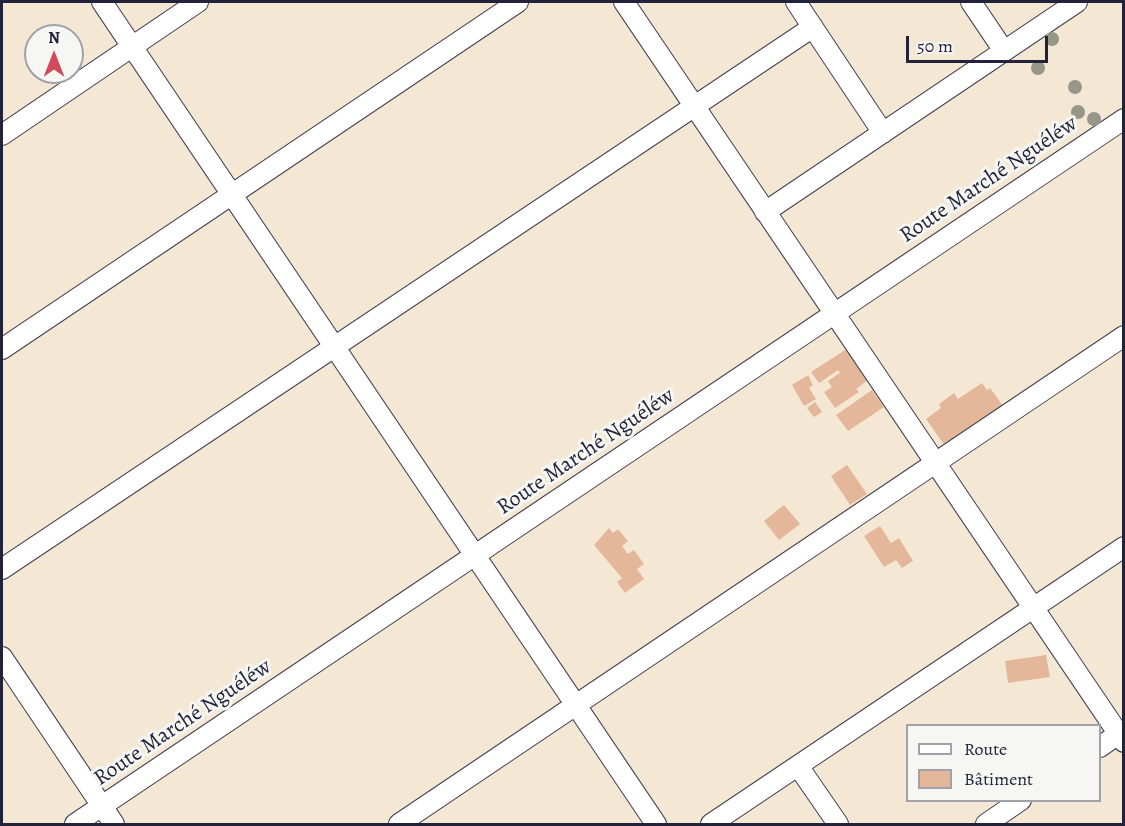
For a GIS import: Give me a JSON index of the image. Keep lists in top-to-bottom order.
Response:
{
  "streets": {
    "street": ["Route Marché Nguéléw"]
  },
  "legend": ["Route", "Bâtiment"],
  "scale_bar": "50 m",
  "north": "top"
}
